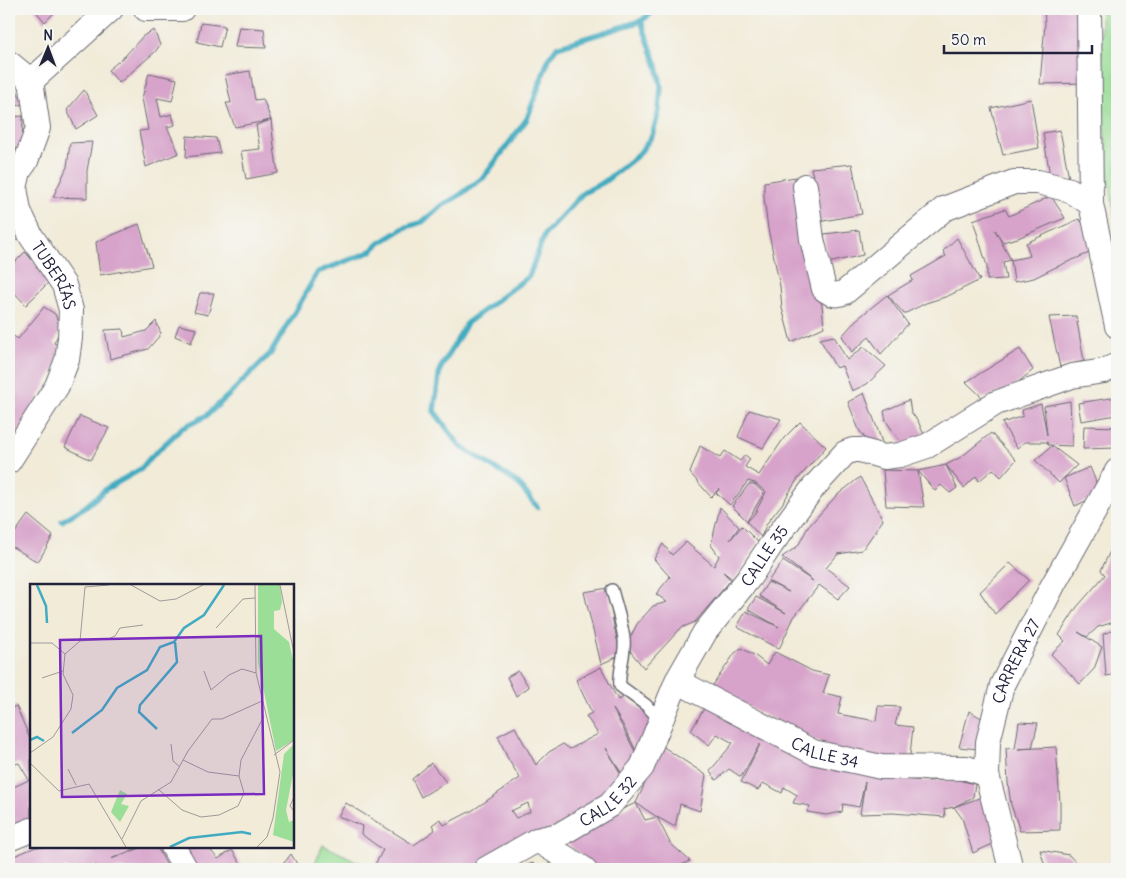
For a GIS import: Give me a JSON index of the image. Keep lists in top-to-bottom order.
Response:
{
  "streets": {
    "street": [
      "TUBERÍAS",
      "CALLE 35",
      "CARRERA 27",
      "CALLE 34",
      "CALLE 32"
    ]
  },
  "crossings": [
    ["CALLE 35", "CALLE 34"],
    ["CALLE 35", "CALLE 32"],
    ["CARRERA 27", "CALLE 34"],
    ["CALLE 34", "CALLE 32"]
  ],
  "scale_bar": "50 m",
  "north": "top"
}
